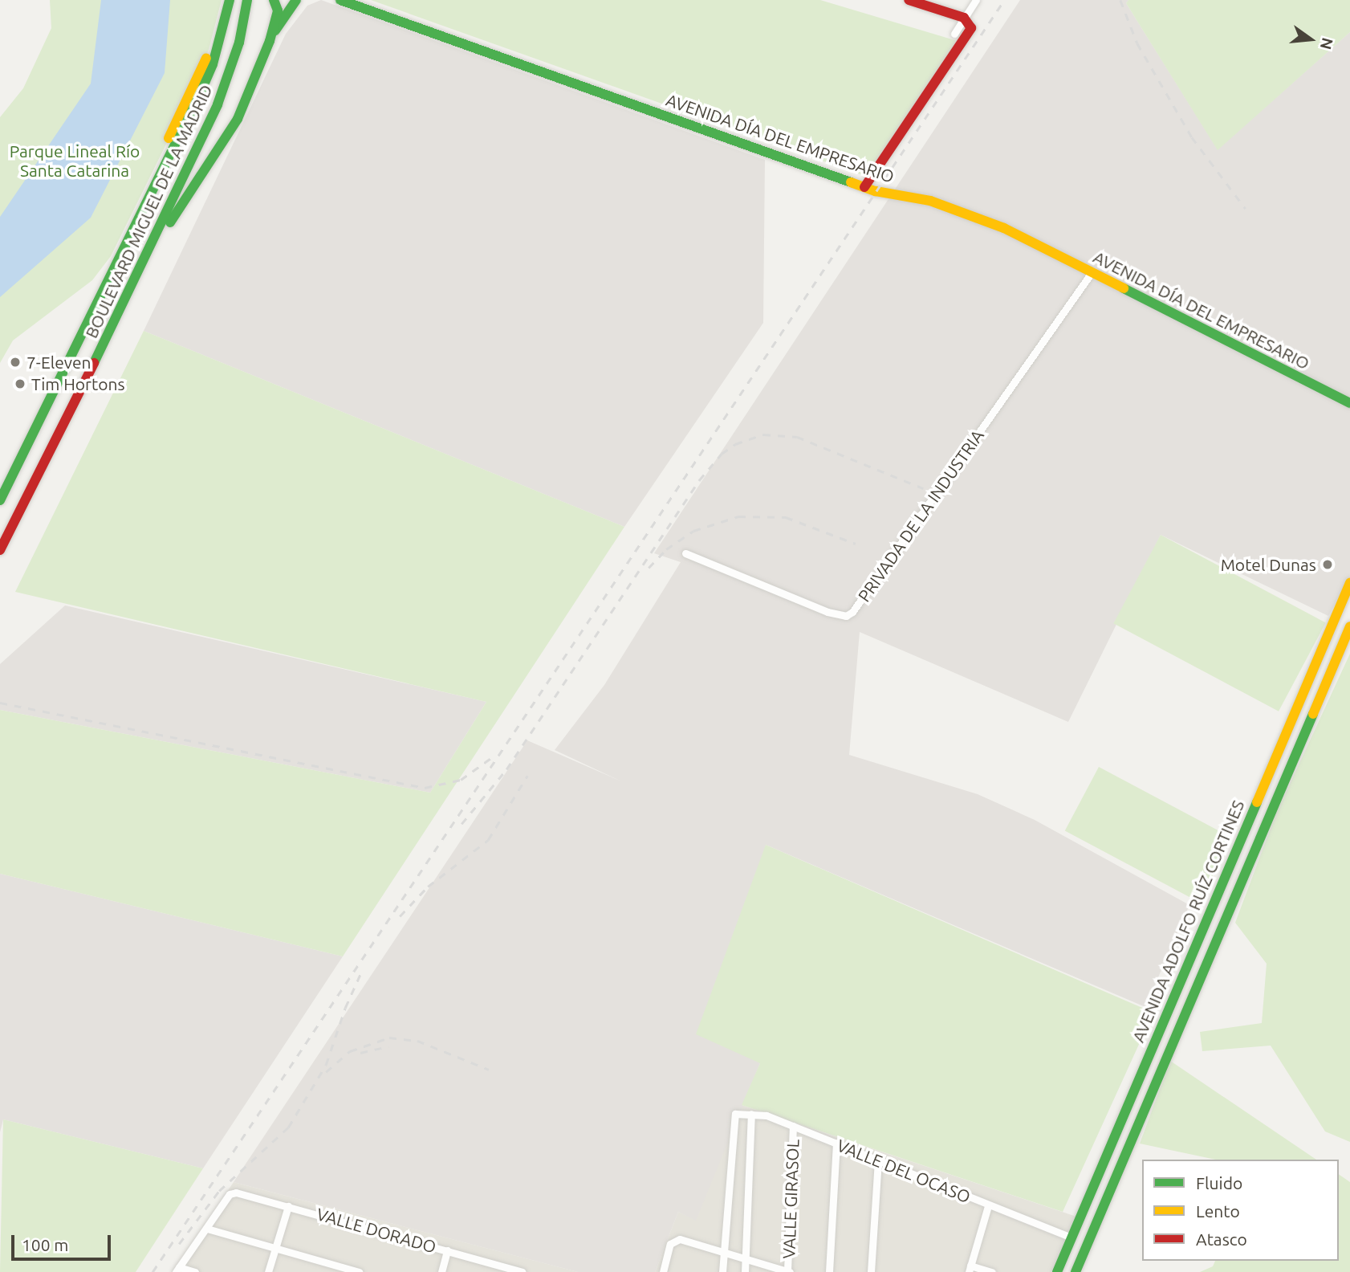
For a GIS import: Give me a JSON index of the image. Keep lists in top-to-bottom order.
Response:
{
  "streets": {
    "main road": ["AVENIDA DÍA DEL EMPRESARIO", "BOULEVARD MIGUEL DE LA MADRID", "AVENIDA ADOLFO RUÍZ CORTINES"],
    "street": [
      "PRIVADA DE LA INDUSTRIA",
      "VALLE DEL OCASO",
      "VALLE GIRASOL",
      "VALLE DORADO"
    ]
  },
  "crossings": [
    ["AVENIDA DÍA DEL EMPRESARIO", "PRIVADA DE LA INDUSTRIA"],
    ["AVENIDA ADOLFO RUÍZ CORTINES", "VALLE DEL OCASO"],
    ["VALLE DEL OCASO", "VALLE GIRASOL"]
  ],
  "parks": ["Parque Lineal Río Santa Catarina"],
  "places": ["7-Eleven", "Tim Hortons", "Motel Dunas"],
  "legend": ["Fluido", "Lento", "Atasco"],
  "scale_bar": "100 m",
  "north": "right"
}
